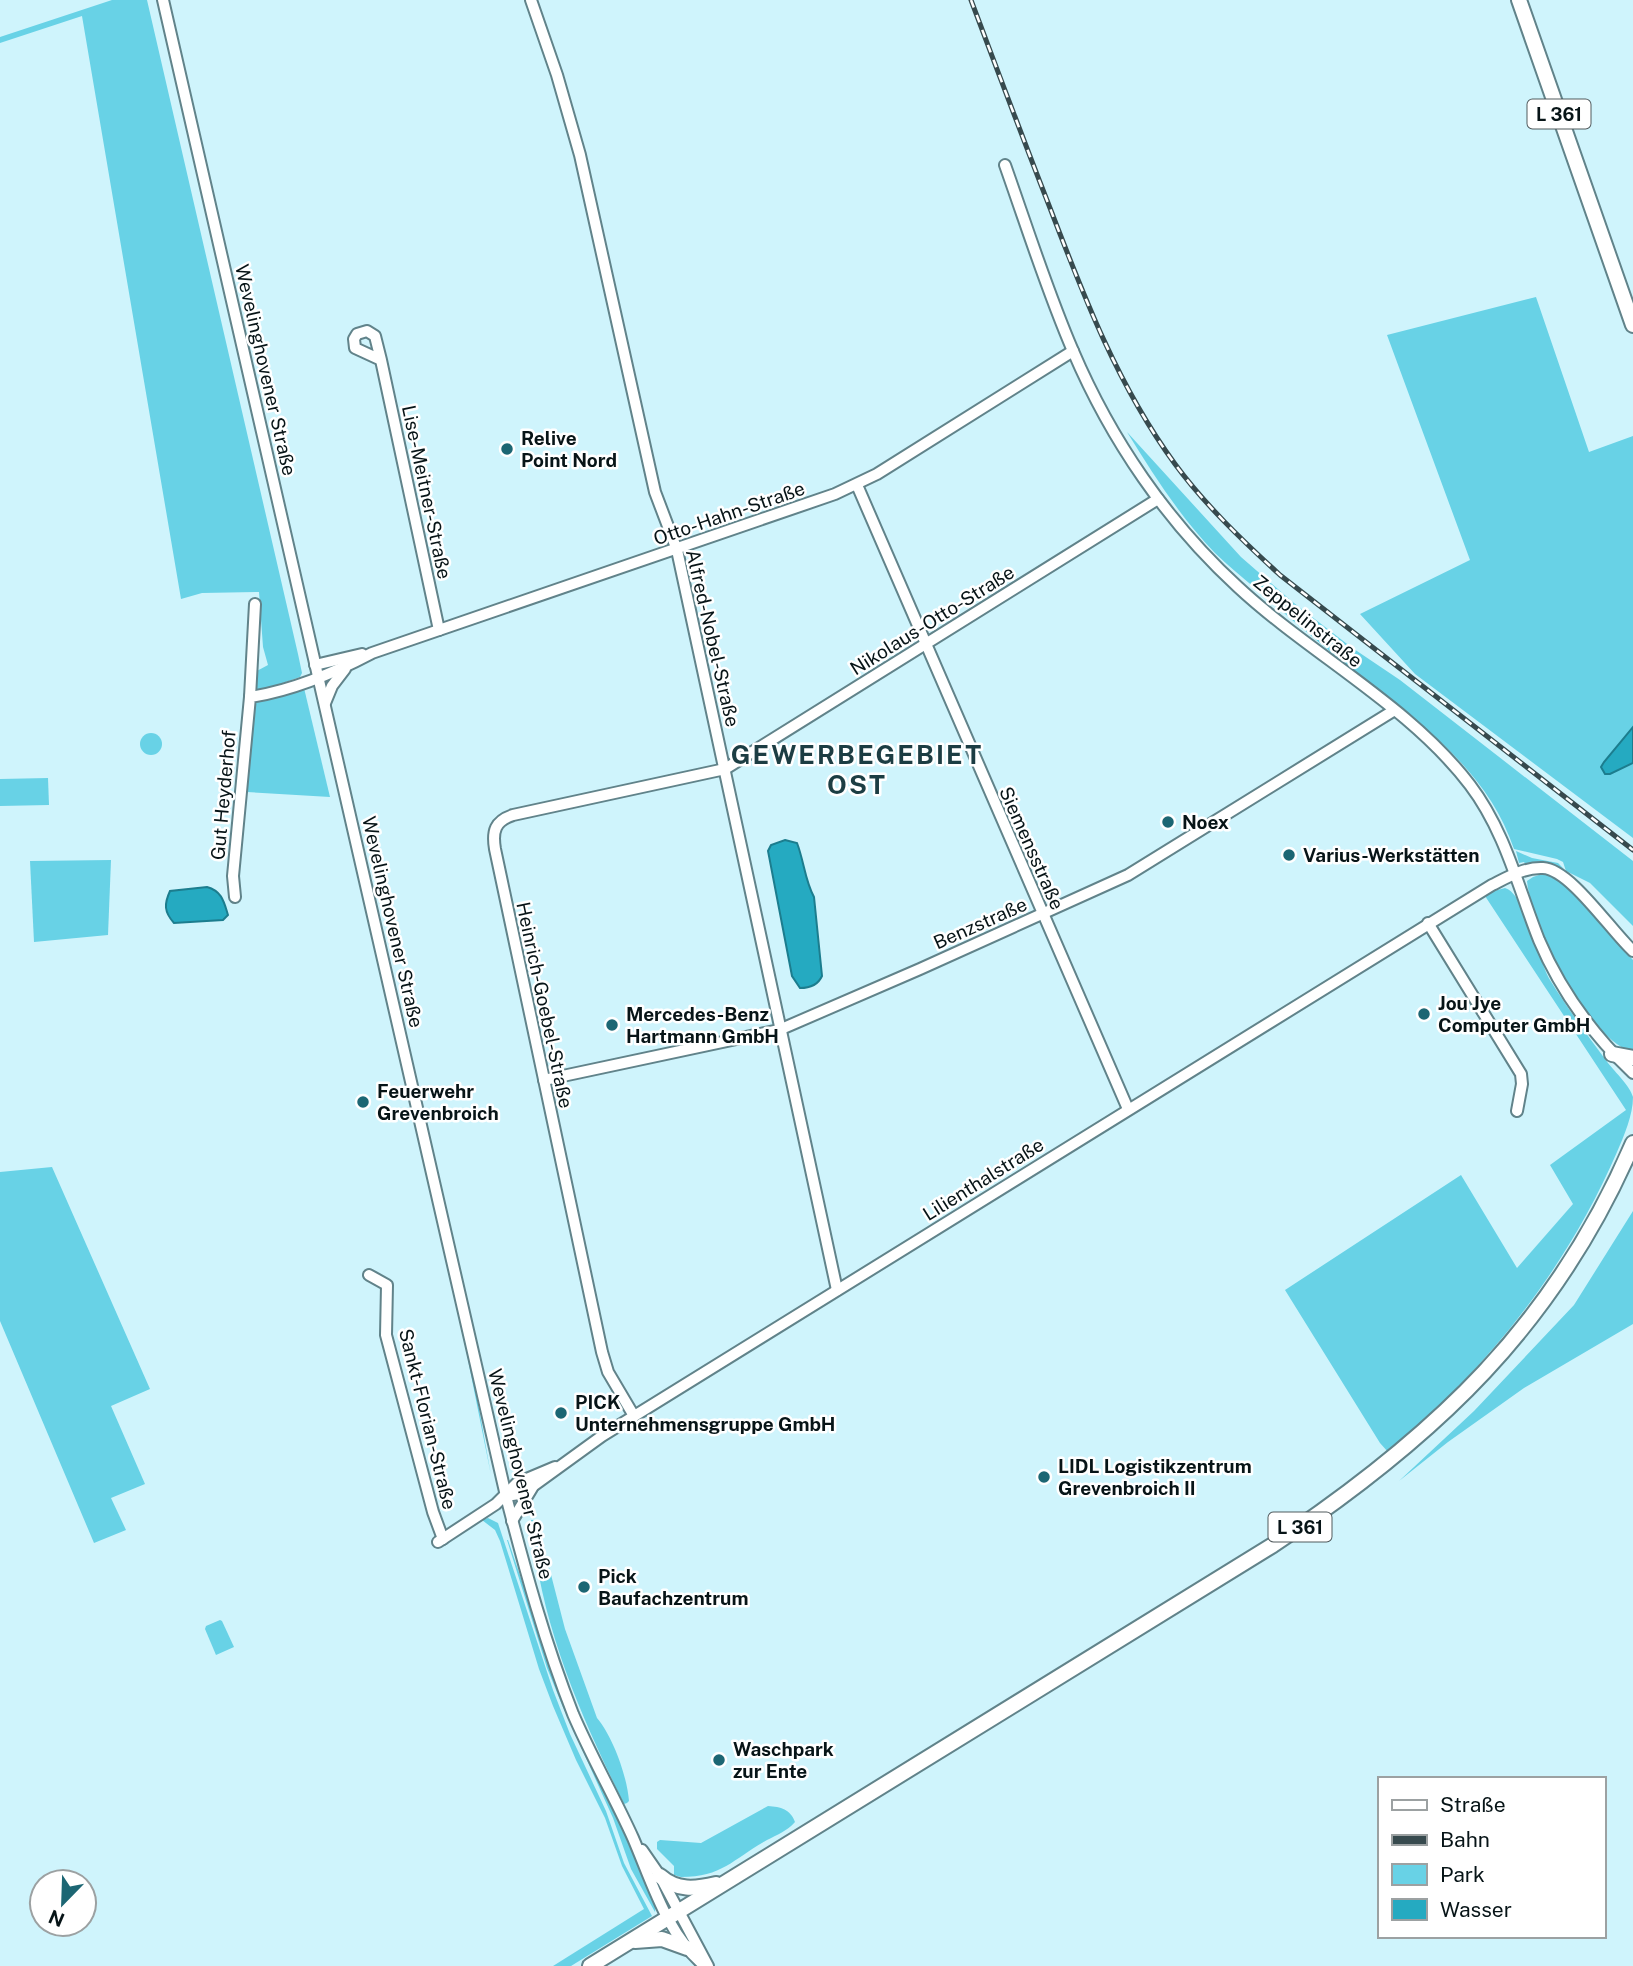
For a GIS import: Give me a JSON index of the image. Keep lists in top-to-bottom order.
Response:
{
  "streets": {
    "main road": ["L 361"],
    "street": [
      "Wevelinghovener Straße",
      "Lise-Meitner-Straße",
      "Otto-Hahn-Straße",
      "Nikolaus-Otto-Straße",
      "Zeppelinstraße",
      "Alfred-Nobel-Straße",
      "Gut Heyderhof",
      "Siemensstraße",
      "Benzstraße",
      "Heinrich-Goebel-Straße",
      "Lilienthalstraße",
      "Sankt-Florian-Straße"
    ]
  },
  "crossings": [
    ["L 361", "Wevelinghovener Straße"],
    ["Wevelinghovener Straße", "Otto-Hahn-Straße"],
    ["Wevelinghovener Straße", "Lilienthalstraße"],
    ["Lise-Meitner-Straße", "Otto-Hahn-Straße"],
    ["Otto-Hahn-Straße", "Zeppelinstraße"],
    ["Otto-Hahn-Straße", "Alfred-Nobel-Straße"],
    ["Otto-Hahn-Straße", "Siemensstraße"],
    ["Nikolaus-Otto-Straße", "Zeppelinstraße"],
    ["Nikolaus-Otto-Straße", "Alfred-Nobel-Straße"],
    ["Nikolaus-Otto-Straße", "Siemensstraße"],
    ["Nikolaus-Otto-Straße", "Heinrich-Goebel-Straße"],
    ["Zeppelinstraße", "Benzstraße"],
    ["Zeppelinstraße", "Lilienthalstraße"],
    ["Alfred-Nobel-Straße", "Benzstraße"],
    ["Alfred-Nobel-Straße", "Heinrich-Goebel-Straße"],
    ["Alfred-Nobel-Straße", "Lilienthalstraße"],
    ["Siemensstraße", "Benzstraße"],
    ["Siemensstraße", "Lilienthalstraße"],
    ["Benzstraße", "Heinrich-Goebel-Straße"],
    ["Heinrich-Goebel-Straße", "Lilienthalstraße"],
    ["Lilienthalstraße", "Sankt-Florian-Straße"]
  ],
  "districts": ["GEWERBEGEBIET OST"],
  "places": [
    "Relive Point Nord",
    "Noex",
    "Varius-Werkstätten",
    "Jou Jye Computer GmbH",
    "Mercedes-Benz Hartmann GmbH",
    "Feuerwehr Grevenbroich",
    "PICK Unternehmensgruppe GmbH",
    "LIDL Logistikzentrum Grevenbroich II",
    "Pick Baufachzentrum",
    "Waschpark zur Ente"
  ],
  "legend": [
    "Straße",
    "Bahn",
    "Park",
    "Wasser"
  ],
  "north": "bottom left"
}
